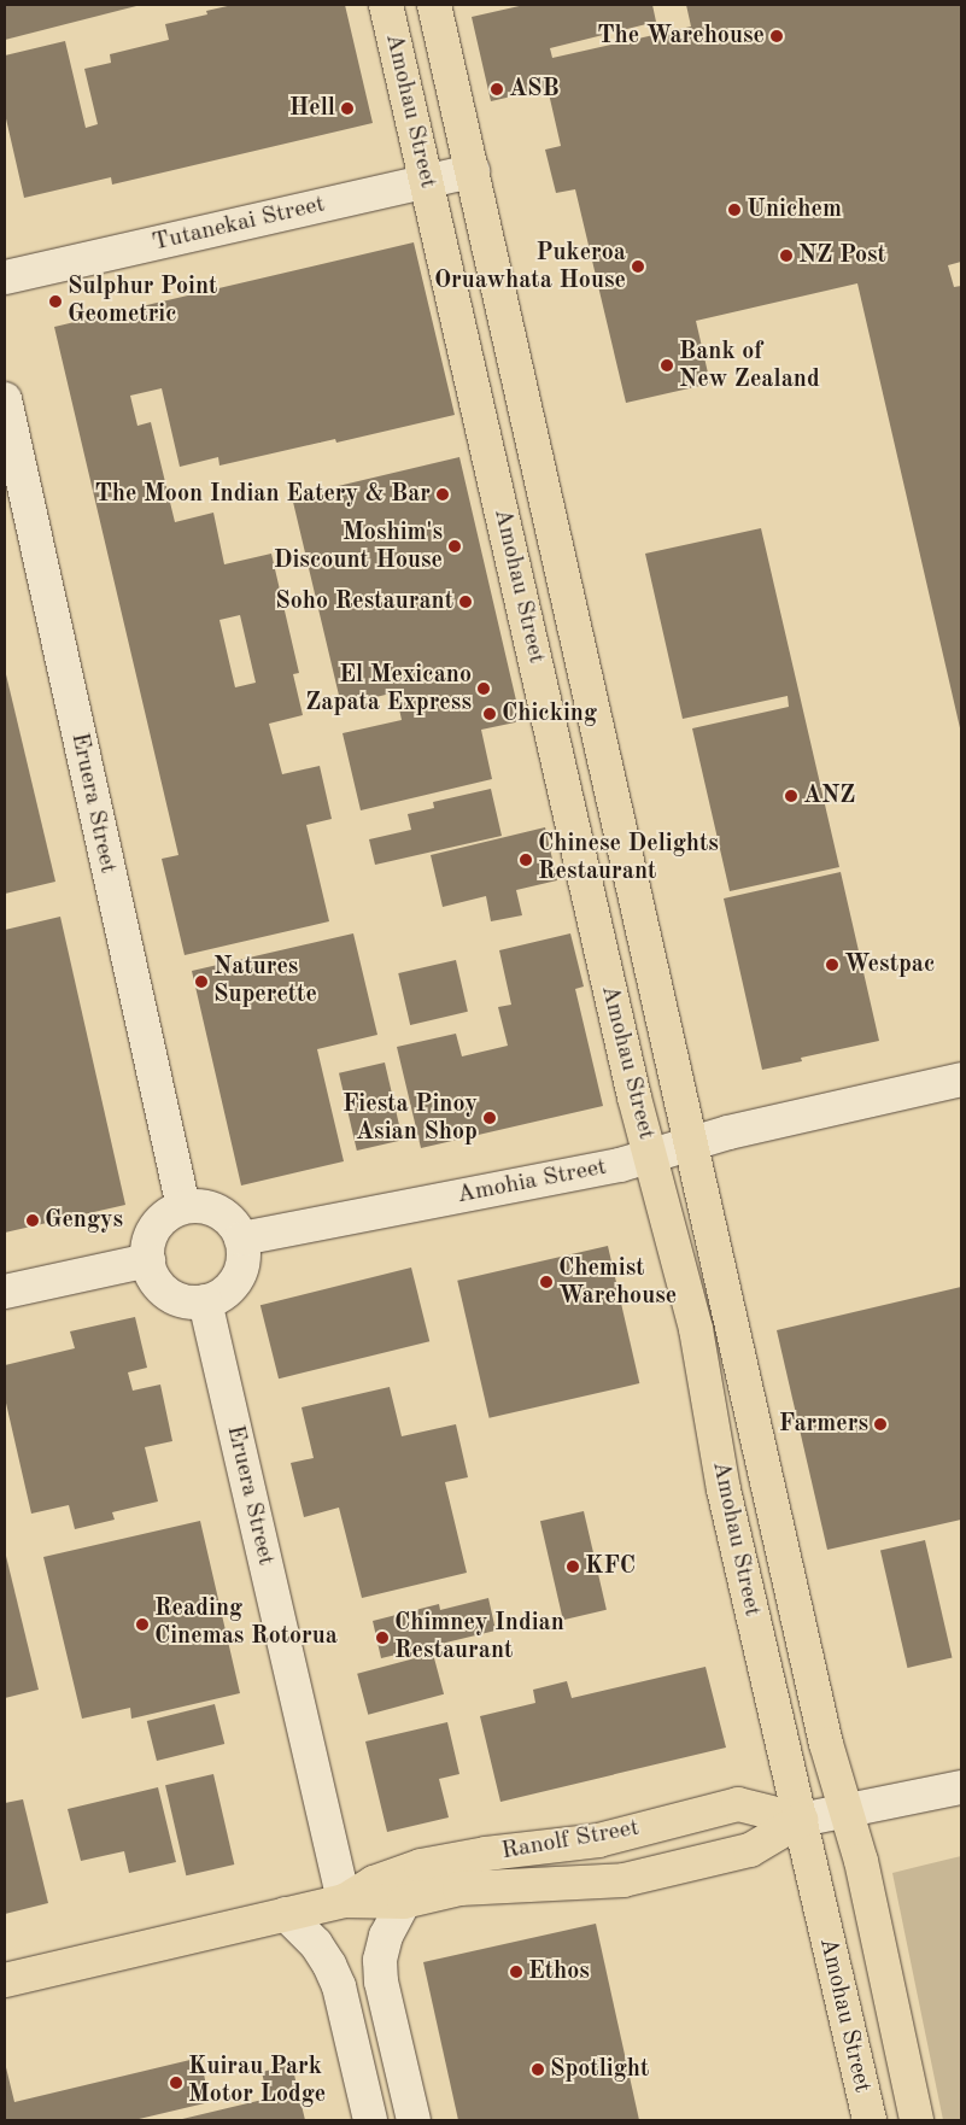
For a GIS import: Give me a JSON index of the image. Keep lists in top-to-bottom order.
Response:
{
  "streets": {
    "main road": ["Amohau Street", "Ranolf Street"],
    "street": ["Tutanekai Street", "Eruera Street", "Amohia Street"]
  },
  "crossings": [
    ["Amohau Street", "Tutanekai Street"],
    ["Amohau Street", "Amohia Street"],
    ["Amohau Street", "Ranolf Street"],
    ["Eruera Street", "Amohia Street"],
    ["Eruera Street", "Ranolf Street"]
  ],
  "places": [
    "The Warehouse",
    "ASB",
    "Hell",
    "Unichem",
    "NZ Post",
    "Pukeroa Oruawhata House",
    "Sulphur Point Geometric",
    "Bank of New Zealand",
    "The Moon Indian Eatery & Bar",
    "Moshim's Discount House",
    "Soho Restaurant",
    "El Mexicano Zapata Express",
    "Chicking",
    "ANZ",
    "Chinese Delights Restaurant",
    "Westpac",
    "Natures Superette",
    "Fiesta Pinoy Asian Shop",
    "Gengys",
    "Chemist Warehouse",
    "Farmers",
    "KFC",
    "Reading Cinemas Rotorua",
    "Chimney Indian Restaurant",
    "Ethos",
    "Spotlight",
    "Kuirau Park Motor Lodge"
  ]
}
